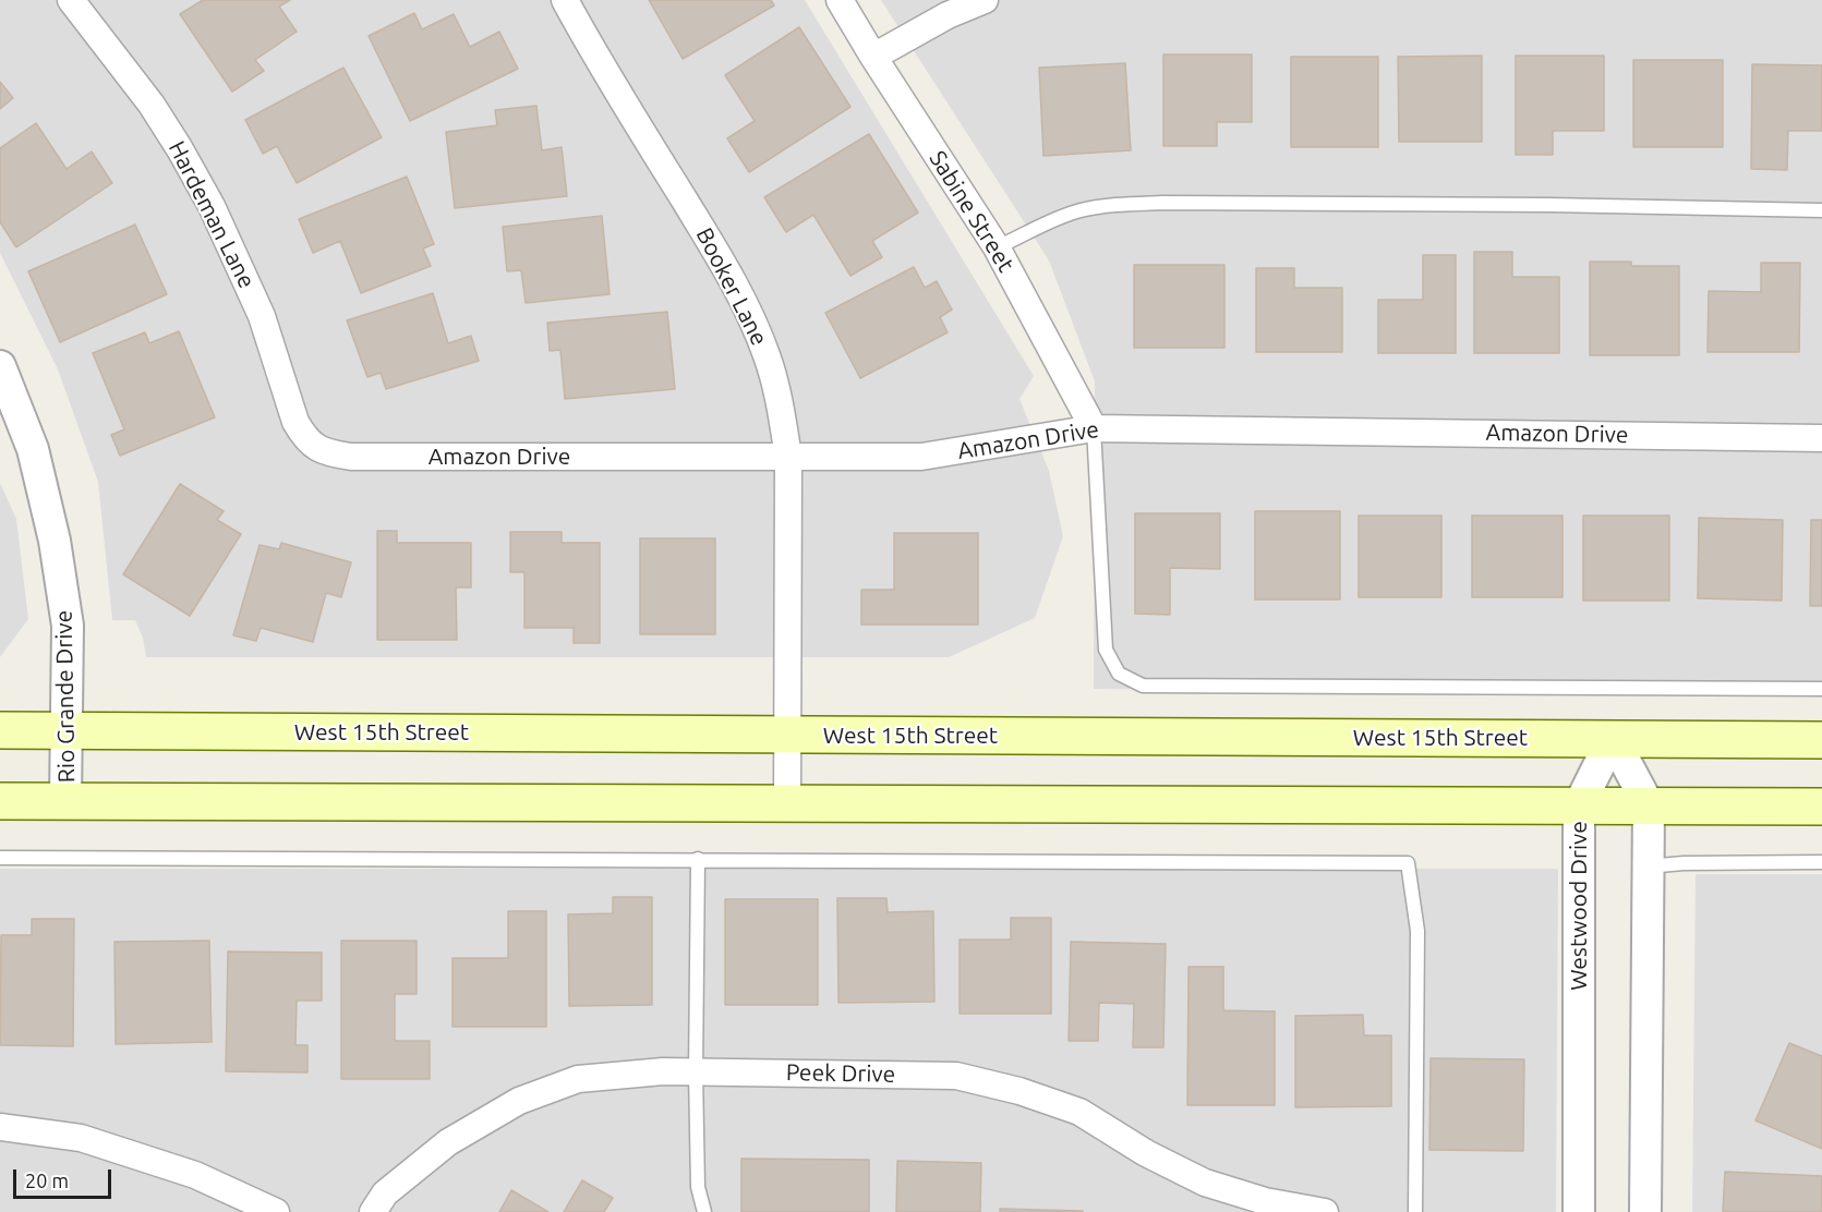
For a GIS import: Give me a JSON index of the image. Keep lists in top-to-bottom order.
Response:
{
  "streets": {
    "main road": ["West 15th Street"],
    "street": [
      "Sabine Street",
      "Hardeman Lane",
      "Booker Lane",
      "Amazon Drive",
      "Rio Grande Drive",
      "Westwood Drive",
      "Peek Drive"
    ]
  },
  "crossings": [
    ["Sabine Street", "Amazon Drive"],
    ["Hardeman Lane", "Amazon Drive"],
    ["Booker Lane", "Amazon Drive"],
    ["Booker Lane", "West 15th Street"],
    ["Rio Grande Drive", "West 15th Street"],
    ["West 15th Street", "Westwood Drive"]
  ],
  "scale_bar": "20 m"
}
